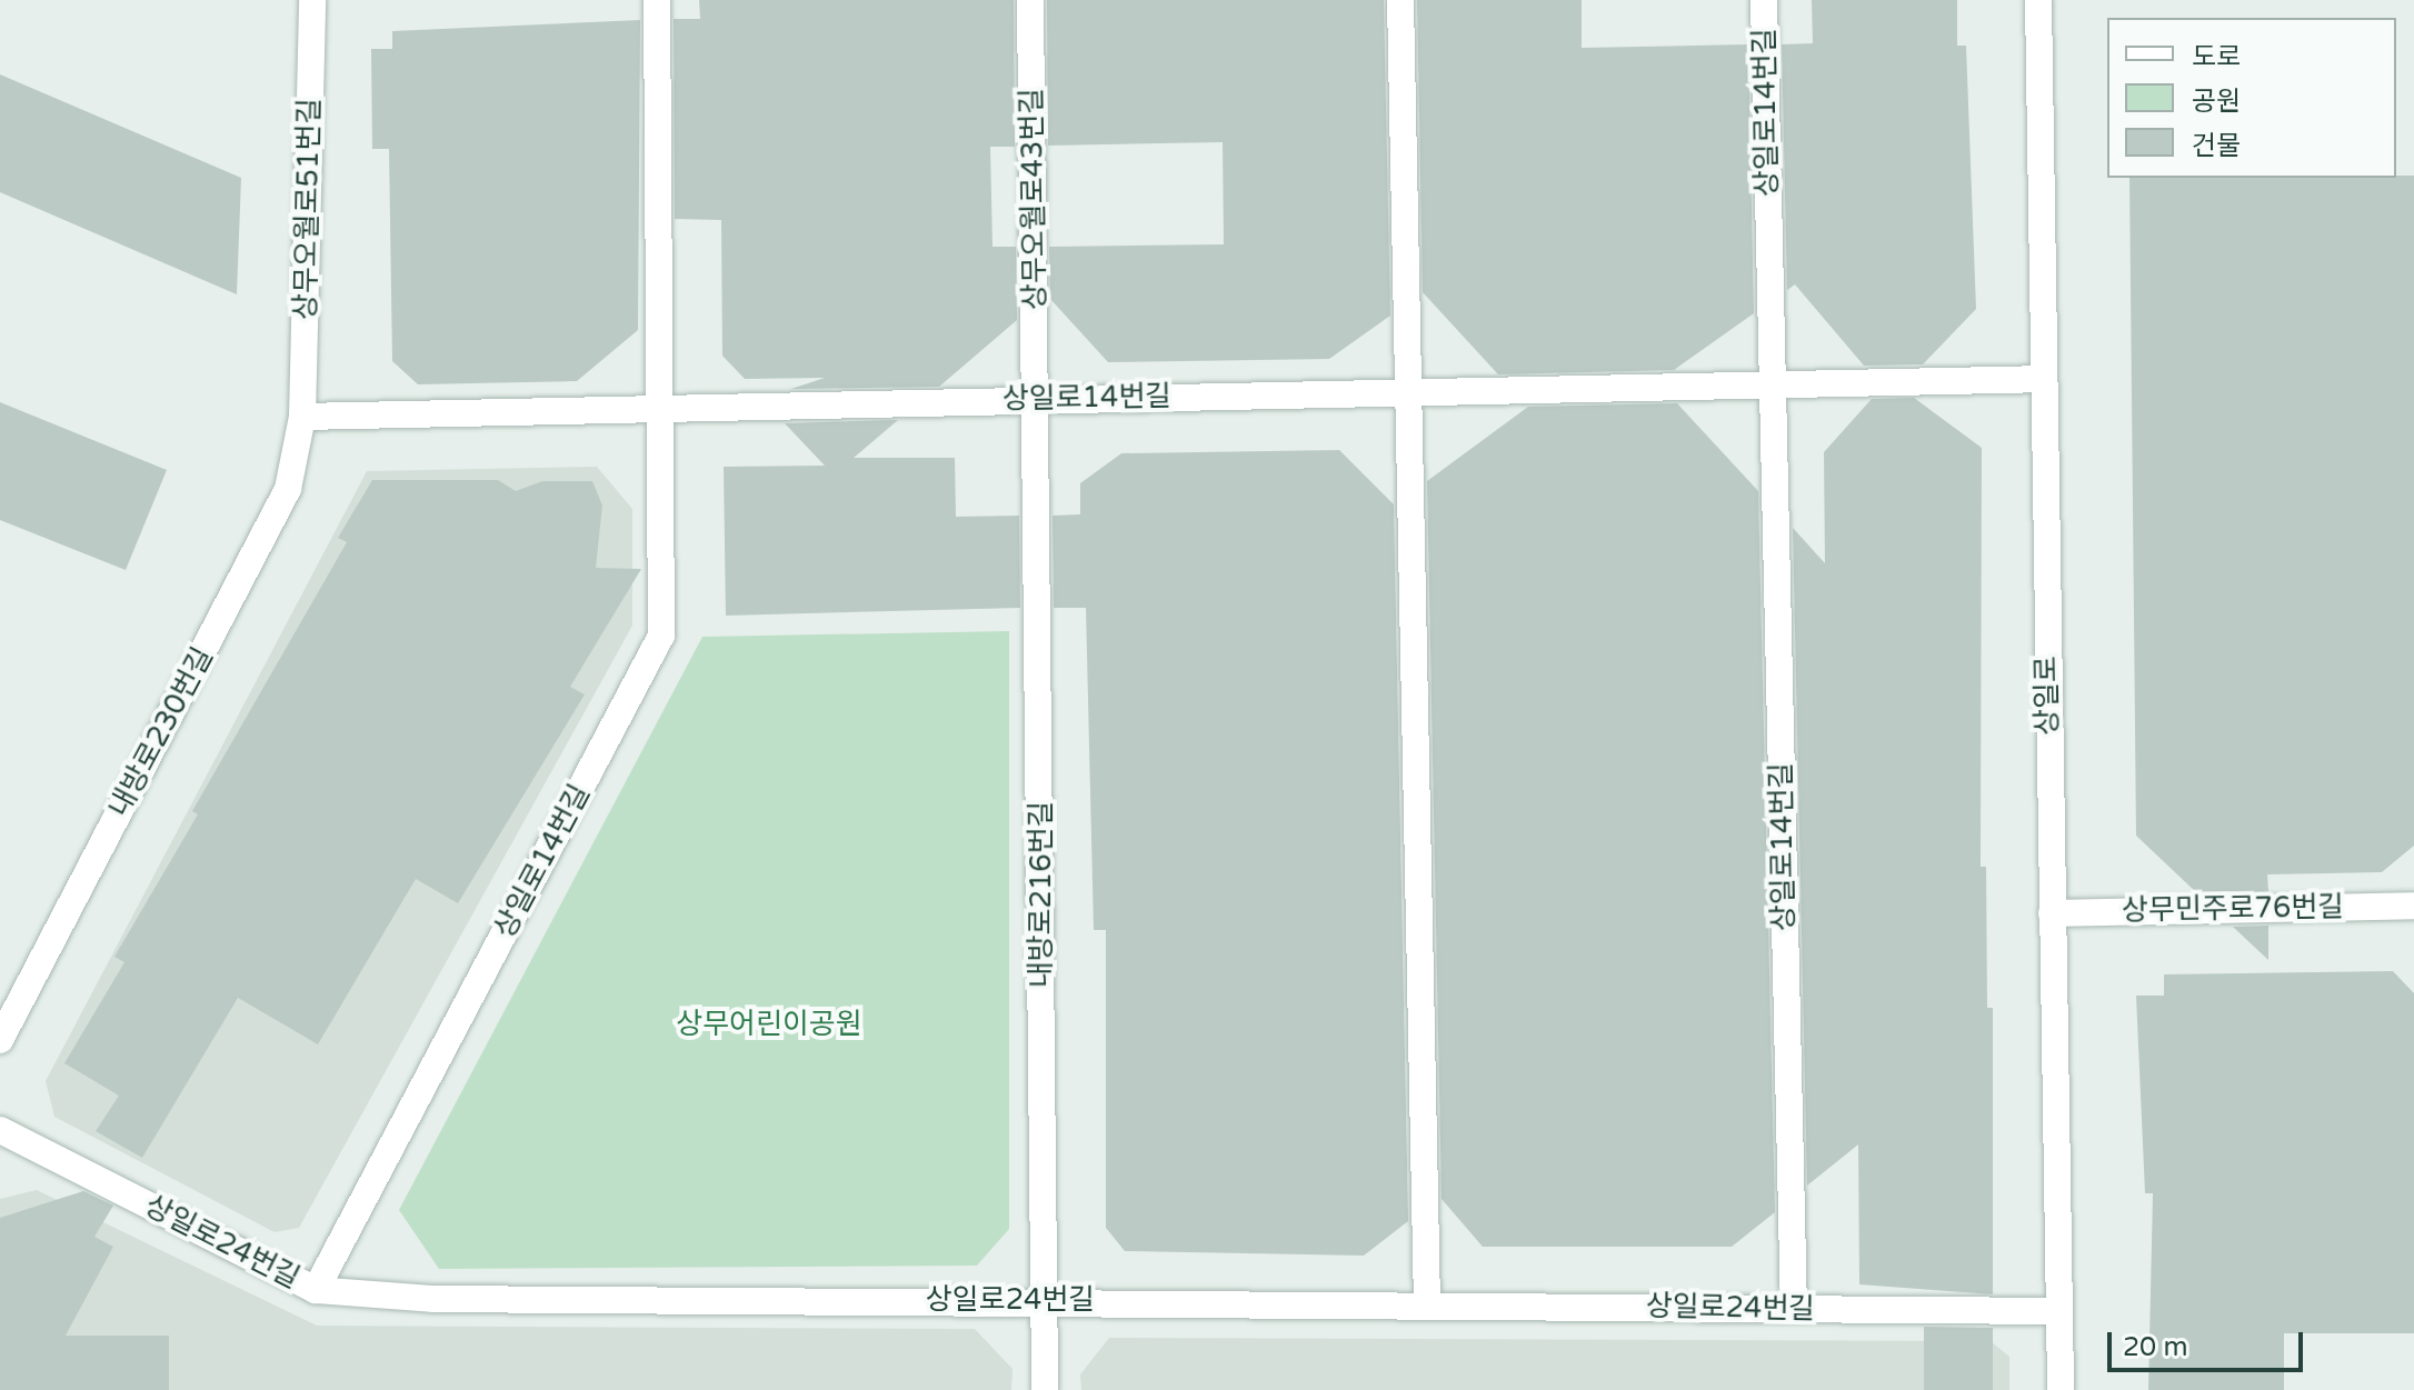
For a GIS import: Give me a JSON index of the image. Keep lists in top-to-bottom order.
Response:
{
  "streets": {
    "street": [
      "상일로14번길",
      "상무오월로43번길",
      "상무오월로51번길",
      "상일로",
      "내방로230번길",
      "내방로216번길",
      "상무민주로76번길",
      "상일로24번길"
    ]
  },
  "crossings": [
    ["상일로14번길", "상무오월로43번길"],
    ["상일로14번길", "상무오월로51번길"],
    ["상일로14번길", "상일로"],
    ["상일로14번길", "내방로230번길"],
    ["상일로14번길", "내방로216번길"],
    ["상일로14번길", "상일로24번길"],
    ["상무오월로43번길", "내방로216번길"],
    ["상무오월로51번길", "내방로230번길"],
    ["상일로", "상무민주로76번길"],
    ["상일로", "상일로24번길"],
    ["내방로216번길", "상일로24번길"]
  ],
  "parks": ["상무어린이공원"],
  "legend": ["도로", "공원", "건물"],
  "scale_bar": "20 m"
}
